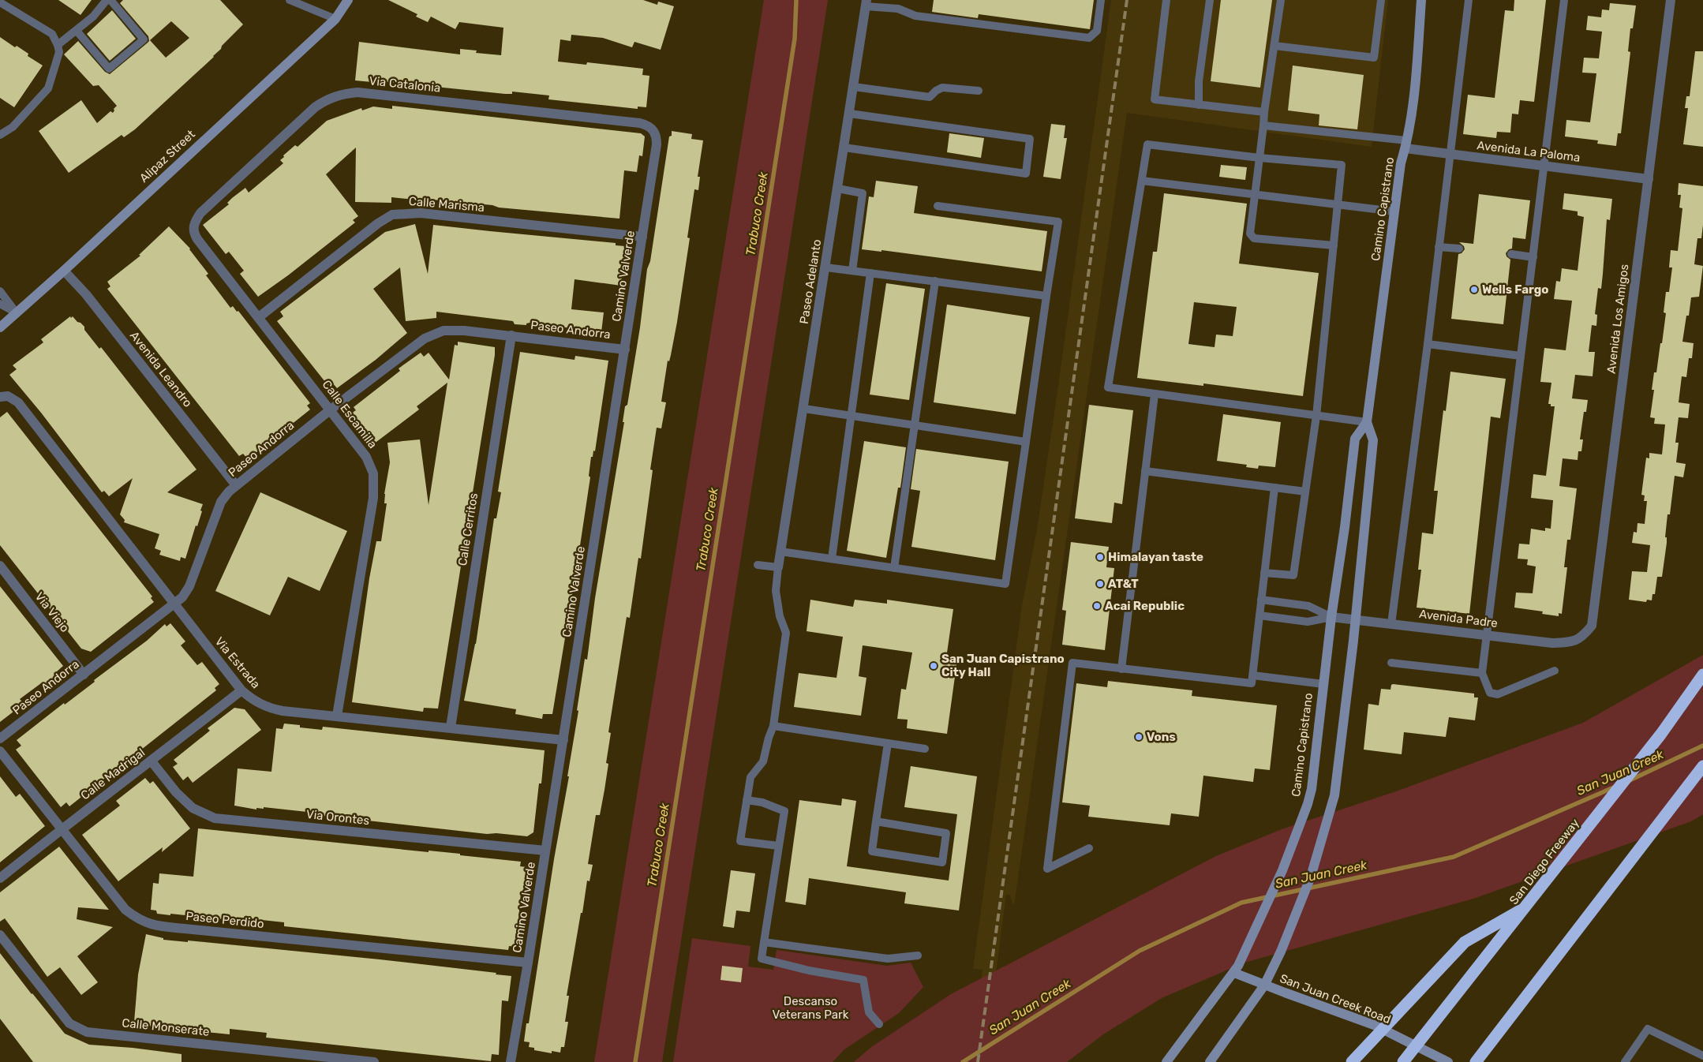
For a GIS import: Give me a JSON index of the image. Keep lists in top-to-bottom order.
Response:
{
  "streets": {
    "highway": ["San Diego Freeway"],
    "main road": ["Alipaz Street", "Camino Capistrano", "San Juan Creek Road"],
    "street": [
      "Via Catalonia",
      "Avenida La Paloma",
      "Calle Marisma",
      "Camino Valverde",
      "Paseo Adelanto",
      "Avenida Los Amigos",
      "Paseo Andorra",
      "Avenida Leandro",
      "Calle Escamilla",
      "Calle Cerritos",
      "Via Viejo",
      "Avenida Padre",
      "Via Estrada",
      "Calle Madrigal",
      "Via Orontes",
      "Paseo Perdido",
      "Calle Monserate"
    ]
  },
  "crossings": [
    ["Via Catalonia", "Camino Valverde"],
    ["Via Catalonia", "Calle Escamilla"],
    ["Avenida La Paloma", "Camino Capistrano"],
    ["Avenida La Paloma", "Avenida Los Amigos"],
    ["Alipaz Street", "Avenida Leandro"],
    ["Calle Marisma", "Camino Valverde"],
    ["Calle Marisma", "Calle Escamilla"],
    ["Camino Capistrano", "Avenida Padre"],
    ["Camino Capistrano", "San Juan Creek Road"],
    ["Camino Valverde", "Paseo Andorra"],
    ["Camino Valverde", "Via Estrada"],
    ["Camino Valverde", "Via Orontes"],
    ["Camino Valverde", "Paseo Perdido"],
    ["Avenida Los Amigos", "Avenida Padre"],
    ["Paseo Andorra", "Avenida Leandro"],
    ["Paseo Andorra", "Calle Escamilla"],
    ["Paseo Andorra", "Calle Cerritos"],
    ["Paseo Andorra", "Via Viejo"],
    ["Paseo Andorra", "Via Estrada"],
    ["Calle Escamilla", "Via Estrada"],
    ["Calle Cerritos", "Via Estrada"],
    ["Via Estrada", "Calle Madrigal"],
    ["Calle Madrigal", "Via Orontes"],
    ["Calle Madrigal", "Paseo Perdido"]
  ],
  "water": ["Trabuco Creek", "San Juan Creek"],
  "parks": ["Descanso Veterans Park"],
  "places": [
    "Wells Fargo",
    "Himalayan taste",
    "AT&T",
    "Acai Republic",
    "San Juan Capistrano City Hall",
    "Vons"
  ]
}
